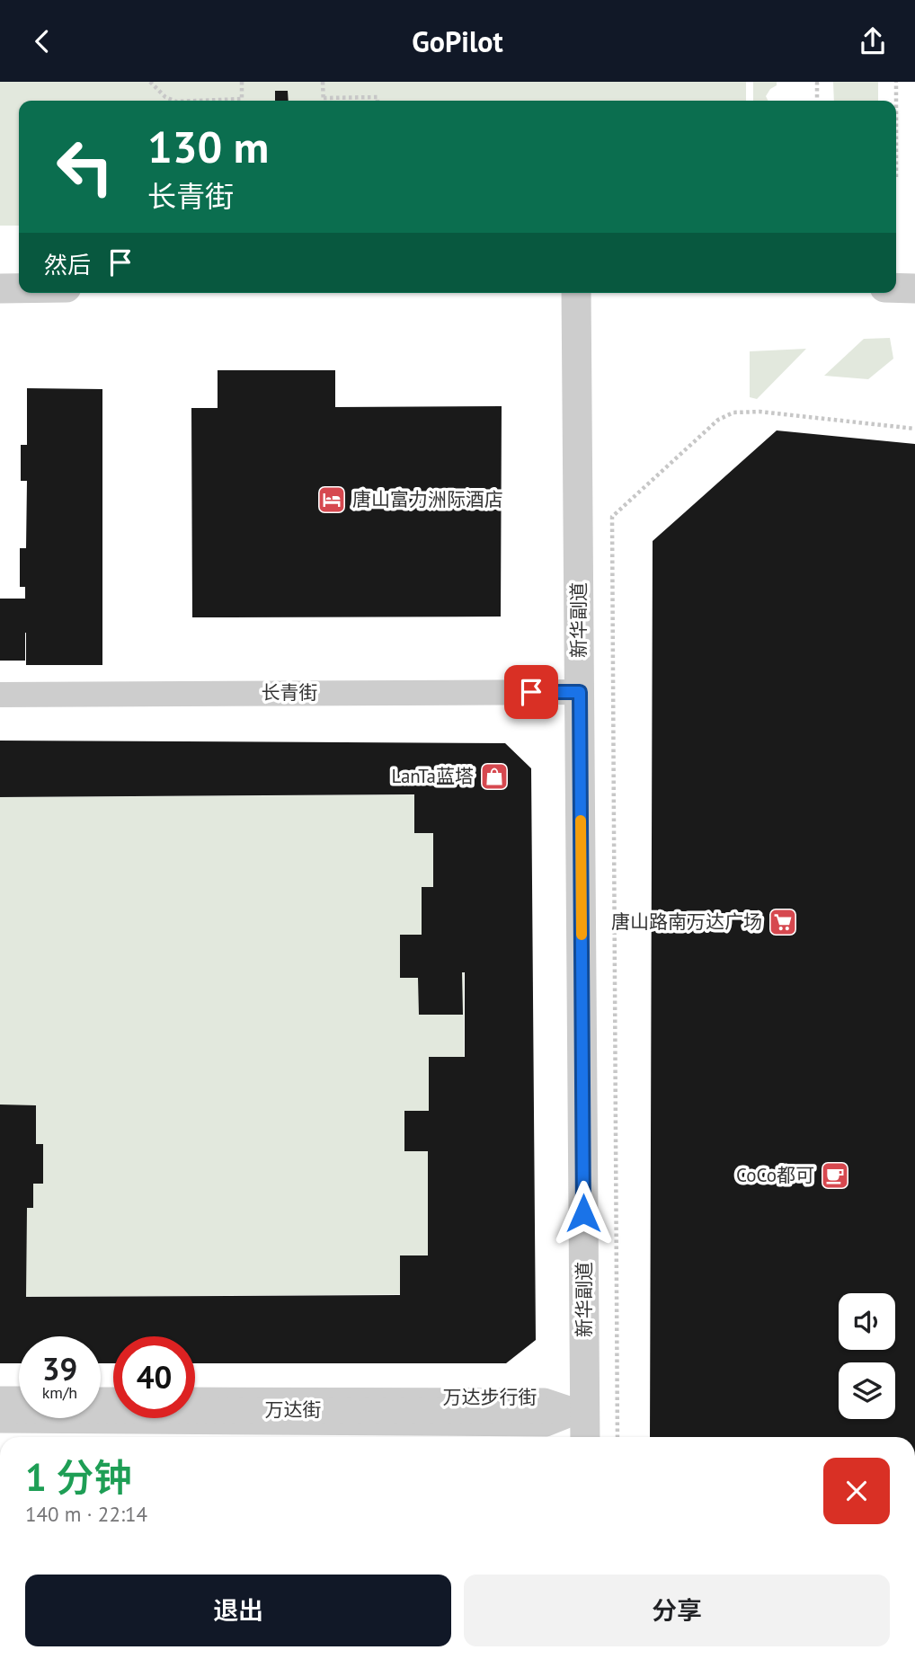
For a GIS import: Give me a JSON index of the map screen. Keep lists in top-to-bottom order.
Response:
{
  "streets": {
    "street": [
      "新华副道",
      "长青街",
      "万达步行街",
      "万达街"
    ]
  },
  "crossings": [
    ["新华副道", "长青街"],
    ["新华副道", "万达步行街"],
    ["新华副道", "万达街"],
    ["万达步行街", "万达街"]
  ],
  "places": {
    "hotel": ["唐山富力洲际酒店"],
    "shop": ["LanTa蓝塔"],
    "supermarket": ["唐山路南万达广场"],
    "cafe": ["CoCo都可"]
  },
  "page": {
    "header": "GoPilot",
    "turn": ["130 m", "长青街"],
    "then": "然后",
    "speed": "39 km/h",
    "limit": "40",
    "heading": ["1 分钟", "140 m · 22:14"],
    "buttons": ["退出", "分享"]
  }
}
